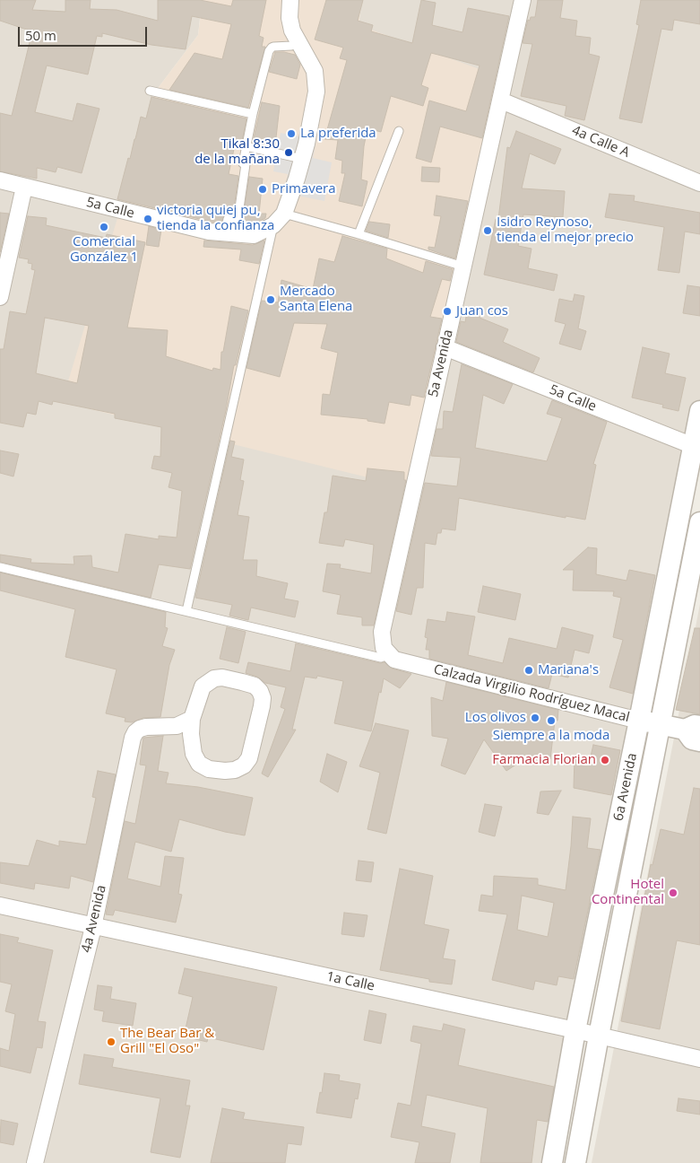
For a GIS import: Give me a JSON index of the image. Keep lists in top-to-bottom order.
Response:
{
  "streets": {
    "street": [
      "4a Calle A",
      "5a Calle",
      "5a Avenida",
      "Calzada Virgilio Rodríguez Macal",
      "6a Avenida",
      "4a Avenida",
      "1a Calle"
    ]
  },
  "crossings": [
    ["4a Calle A", "5a Avenida"],
    ["5a Calle", "5a Avenida"],
    ["5a Calle", "6a Avenida"],
    ["5a Avenida", "Calzada Virgilio Rodríguez Macal"],
    ["Calzada Virgilio Rodríguez Macal", "6a Avenida"],
    ["6a Avenida", "1a Calle"],
    ["4a Avenida", "1a Calle"]
  ],
  "places": [
    "La preferida",
    "Tikal 8:30 de la mañana",
    "Primavera",
    "victoria quiej pu, tienda la confianza",
    "Comercial González 1",
    "Isidro Reynoso, tienda el mejor precio",
    "Mercado Santa Elena",
    "Juan cos",
    "Mariana's",
    "Los olivos",
    "Siempre a la moda",
    "Farmacia Florian",
    "Hotel Continental",
    "The Bear Bar & Grill \"El Oso\""
  ],
  "scale_bar": "50 m"
}
